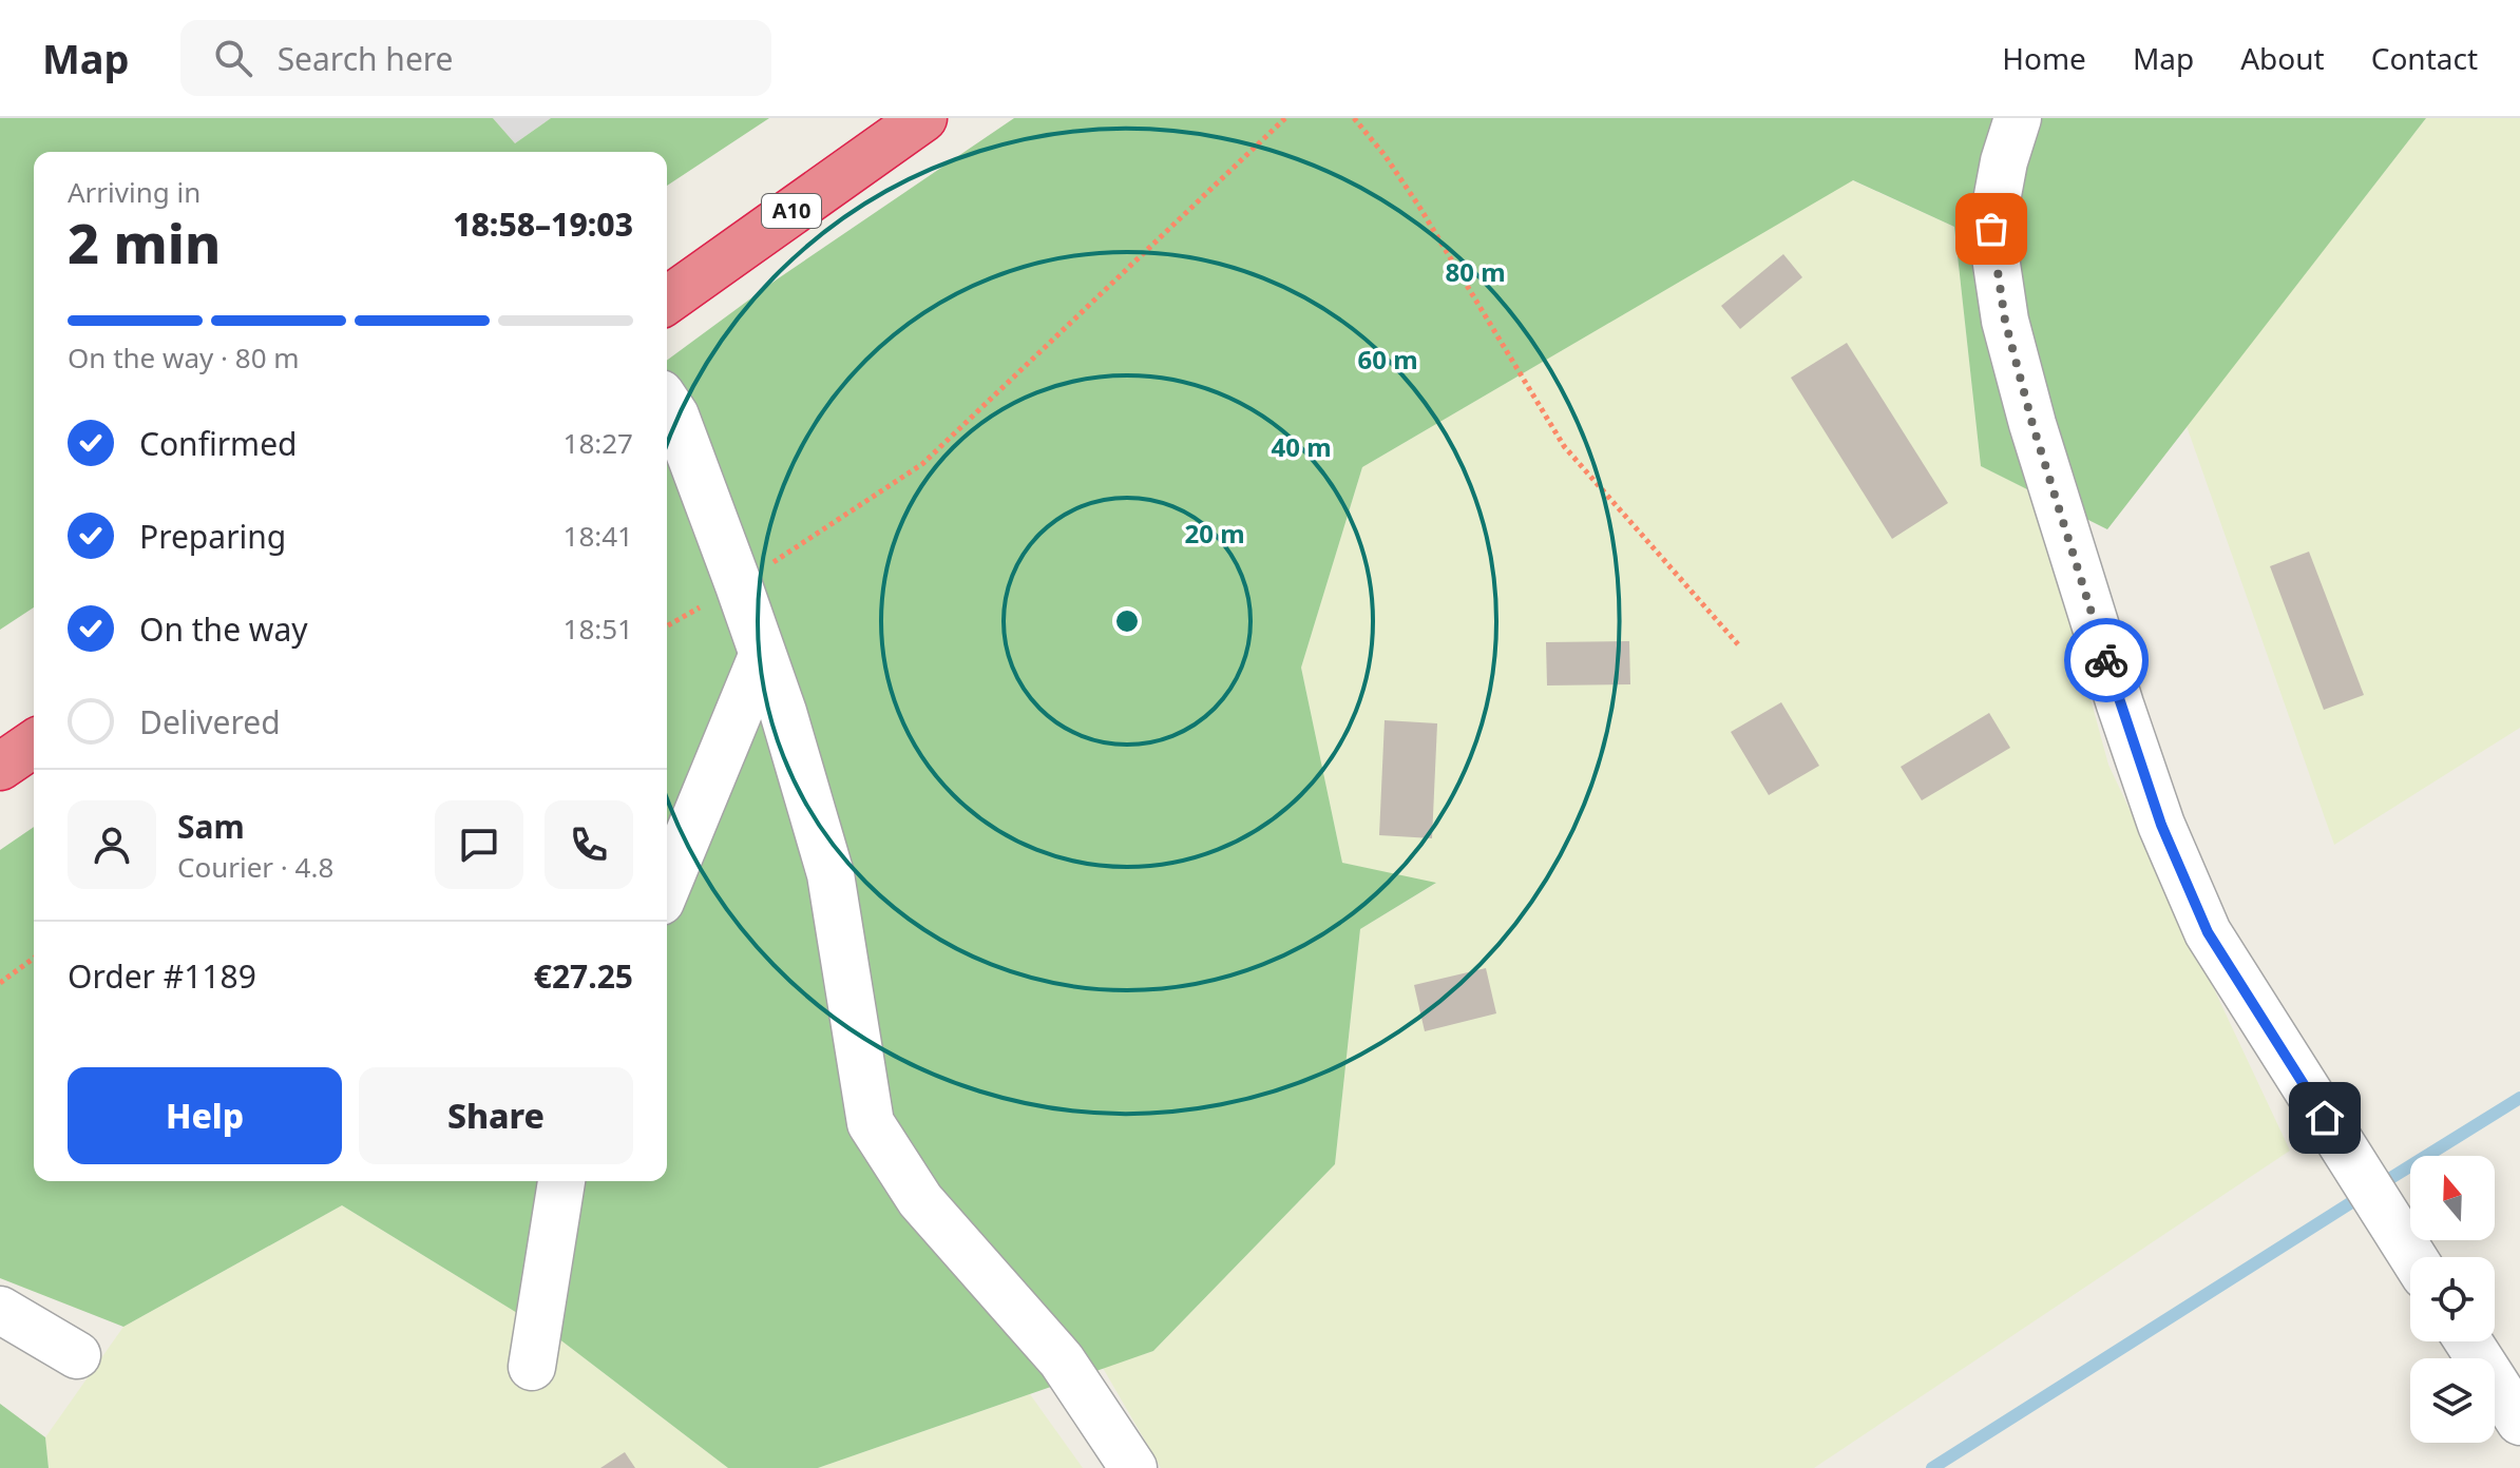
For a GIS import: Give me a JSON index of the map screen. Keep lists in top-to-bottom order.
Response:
{
  "streets": {
    "highway": ["A10"]
  },
  "north": "top",
  "page": {
    "header": "Map",
    "search": "Search here",
    "nav": [
      "Home",
      "Map",
      "About",
      "Contact"
    ],
    "heading": ["2 min", "Arriving in", "18:58–19:03"],
    "panel": [
      "Sam",
      "Courier · 4.8",
      "Order #1189",
      "€27.25"
    ],
    "bar": "On the way · 80 m",
    "list": [
      ["Confirmed", "18:27"],
      ["Preparing", "18:41"],
      ["On the way", "18:51"],
      "Delivered"
    ],
    "buttons": ["Help", "Share"]
  },
  "rings": [
    "80 m",
    "60 m",
    "40 m",
    "20 m"
  ]
}
